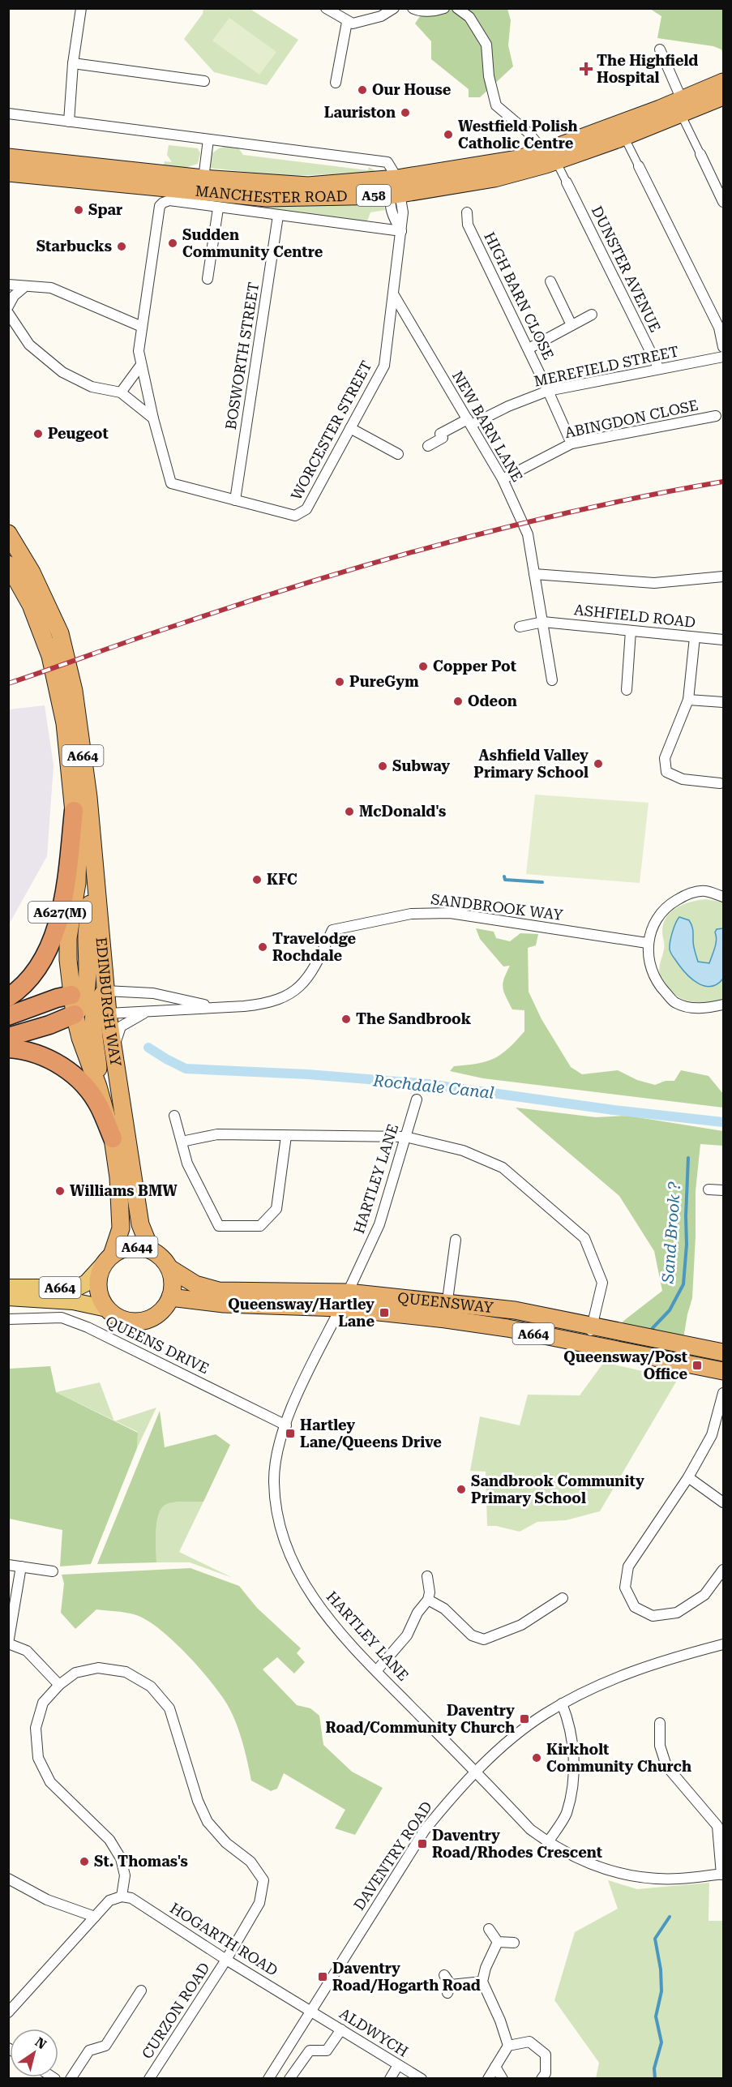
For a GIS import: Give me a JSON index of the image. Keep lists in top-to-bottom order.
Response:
{
  "streets": {
    "highway": [
      "MANCHESTER ROAD",
      "A58",
      "A664",
      "A627(M)",
      "EDINBURGH WAY",
      "A644",
      "QUEENSWAY"
    ],
    "street": [
      "DUNSTER AVENUE",
      "HIGH BARN CLOSE",
      "BOSWORTH STREET",
      "MEREFIELD STREET",
      "ABINGDON CLOSE",
      "NEW BARN LANE",
      "WORCESTER STREET",
      "ASHFIELD ROAD",
      "SANDBROOK WAY",
      "HARTLEY LANE",
      "QUEENS DRIVE",
      "DAVENTRY ROAD",
      "HOGARTH ROAD",
      "CURZON ROAD",
      "ALDWYCH"
    ]
  },
  "crossings": [
    ["DUNSTER AVENUE", "MEREFIELD STREET"],
    ["HIGH BARN CLOSE", "MEREFIELD STREET"],
    ["HIGH BARN CLOSE", "ABINGDON CLOSE"],
    ["BOSWORTH STREET", "WORCESTER STREET"],
    ["MEREFIELD STREET", "NEW BARN LANE"],
    ["ABINGDON CLOSE", "NEW BARN LANE"],
    ["NEW BARN LANE", "WORCESTER STREET"],
    ["NEW BARN LANE", "ASHFIELD ROAD"],
    ["A664", "SANDBROOK WAY"],
    ["A664", "EDINBURGH WAY"],
    ["A664", "A644"],
    ["A664", "QUEENSWAY"],
    ["SANDBROOK WAY", "EDINBURGH WAY"],
    ["A627(M)", "EDINBURGH WAY"],
    ["EDINBURGH WAY", "A644"],
    ["EDINBURGH WAY", "QUEENSWAY"],
    ["HARTLEY LANE", "QUEENSWAY"],
    ["HARTLEY LANE", "QUEENS DRIVE"],
    ["HARTLEY LANE", "DAVENTRY ROAD"],
    ["A644", "QUEENSWAY"],
    ["DAVENTRY ROAD", "HOGARTH ROAD"],
    ["DAVENTRY ROAD", "ALDWYCH"],
    ["HOGARTH ROAD", "CURZON ROAD"],
    ["HOGARTH ROAD", "ALDWYCH"]
  ],
  "water": ["Rochdale Canal", "Sand Brook ?"],
  "places": {
    "health": ["The Highfield Hospital"],
    "other": [
      "Our House",
      "Lauriston",
      "Westfield Polish Catholic Centre",
      "Spar",
      "Sudden Community Centre",
      "Starbucks",
      "Peugeot",
      "Copper Pot",
      "PureGym",
      "Odeon",
      "Ashfield Valley Primary School",
      "Subway",
      "McDonald's",
      "KFC",
      "Travelodge Rochdale",
      "The Sandbrook",
      "Williams BMW",
      "Sandbrook Community Primary School",
      "Kirkholt Community Church",
      "St. Thomas's"
    ],
    "transit": [
      "Queensway/Hartley Lane",
      "Queensway/Post Office",
      "Hartley Lane/Queens Drive",
      "Daventry Road/Community Church",
      "Daventry Road/Rhodes Crescent",
      "Daventry Road/Hogarth Road"
    ]
  },
  "north": "top right"
}
